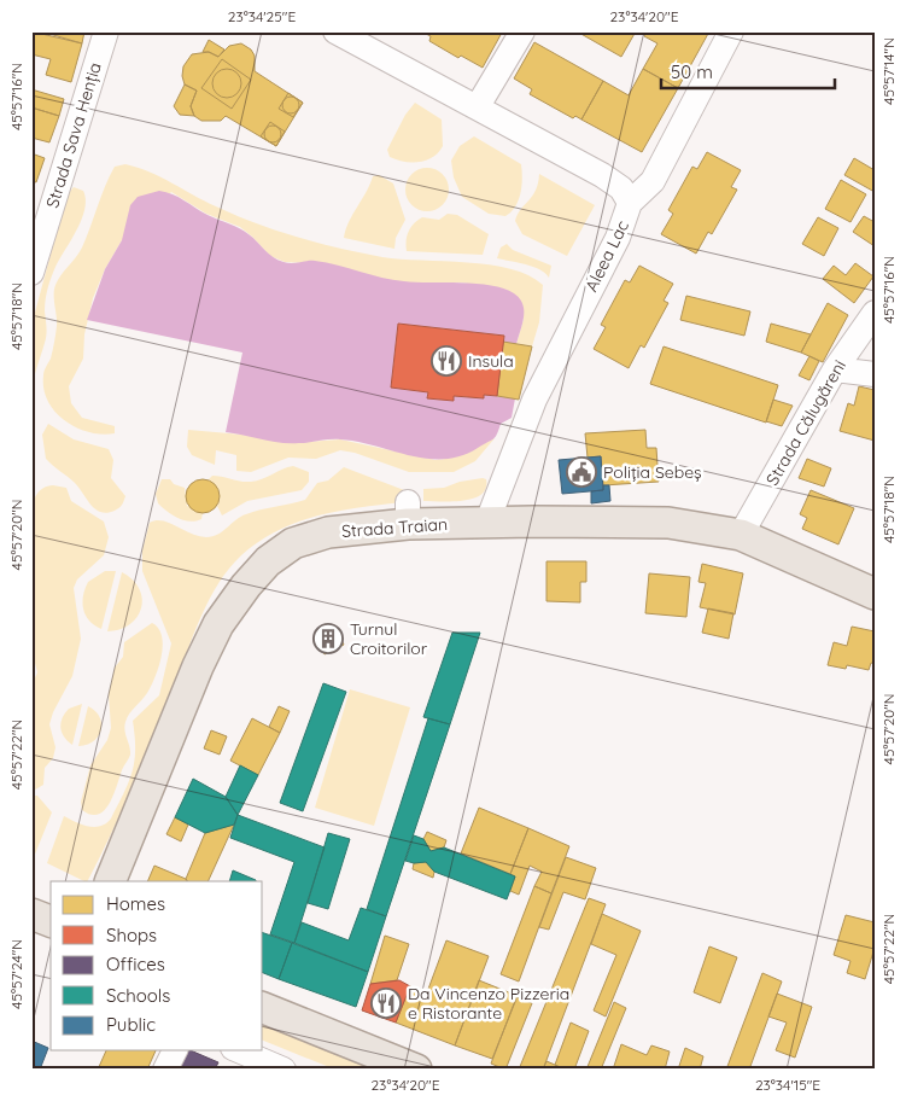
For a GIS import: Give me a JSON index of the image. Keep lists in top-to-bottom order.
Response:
{
  "streets": {
    "main road": ["Strada Traian"],
    "street": ["Strada Sava Henția", "Aleea Lac", "Strada Călugăreni"]
  },
  "crossings": [
    ["Aleea Lac", "Strada Traian"],
    ["Strada Călugăreni", "Strada Traian"]
  ],
  "places": {
    "restaurant": ["Insula", "Da Vincenzo Pizzeria e Ristorante"],
    "public building": ["Poliția Sebeș"],
    "building": ["Turnul Croitorilor"]
  },
  "legend": [
    "Homes",
    "Shops",
    "Offices",
    "Schools",
    "Public"
  ],
  "scale_bar": "50 m",
  "coordinates": [
    "23°34'25\"E",
    "23°34'20\"E",
    "45°57'14\"N",
    "45°57'16\"N",
    "45°57'18\"N",
    "45°57'20\"N",
    "45°57'22\"N",
    "45°57'24\"N",
    "23°34'15\"E"
  ]
}
